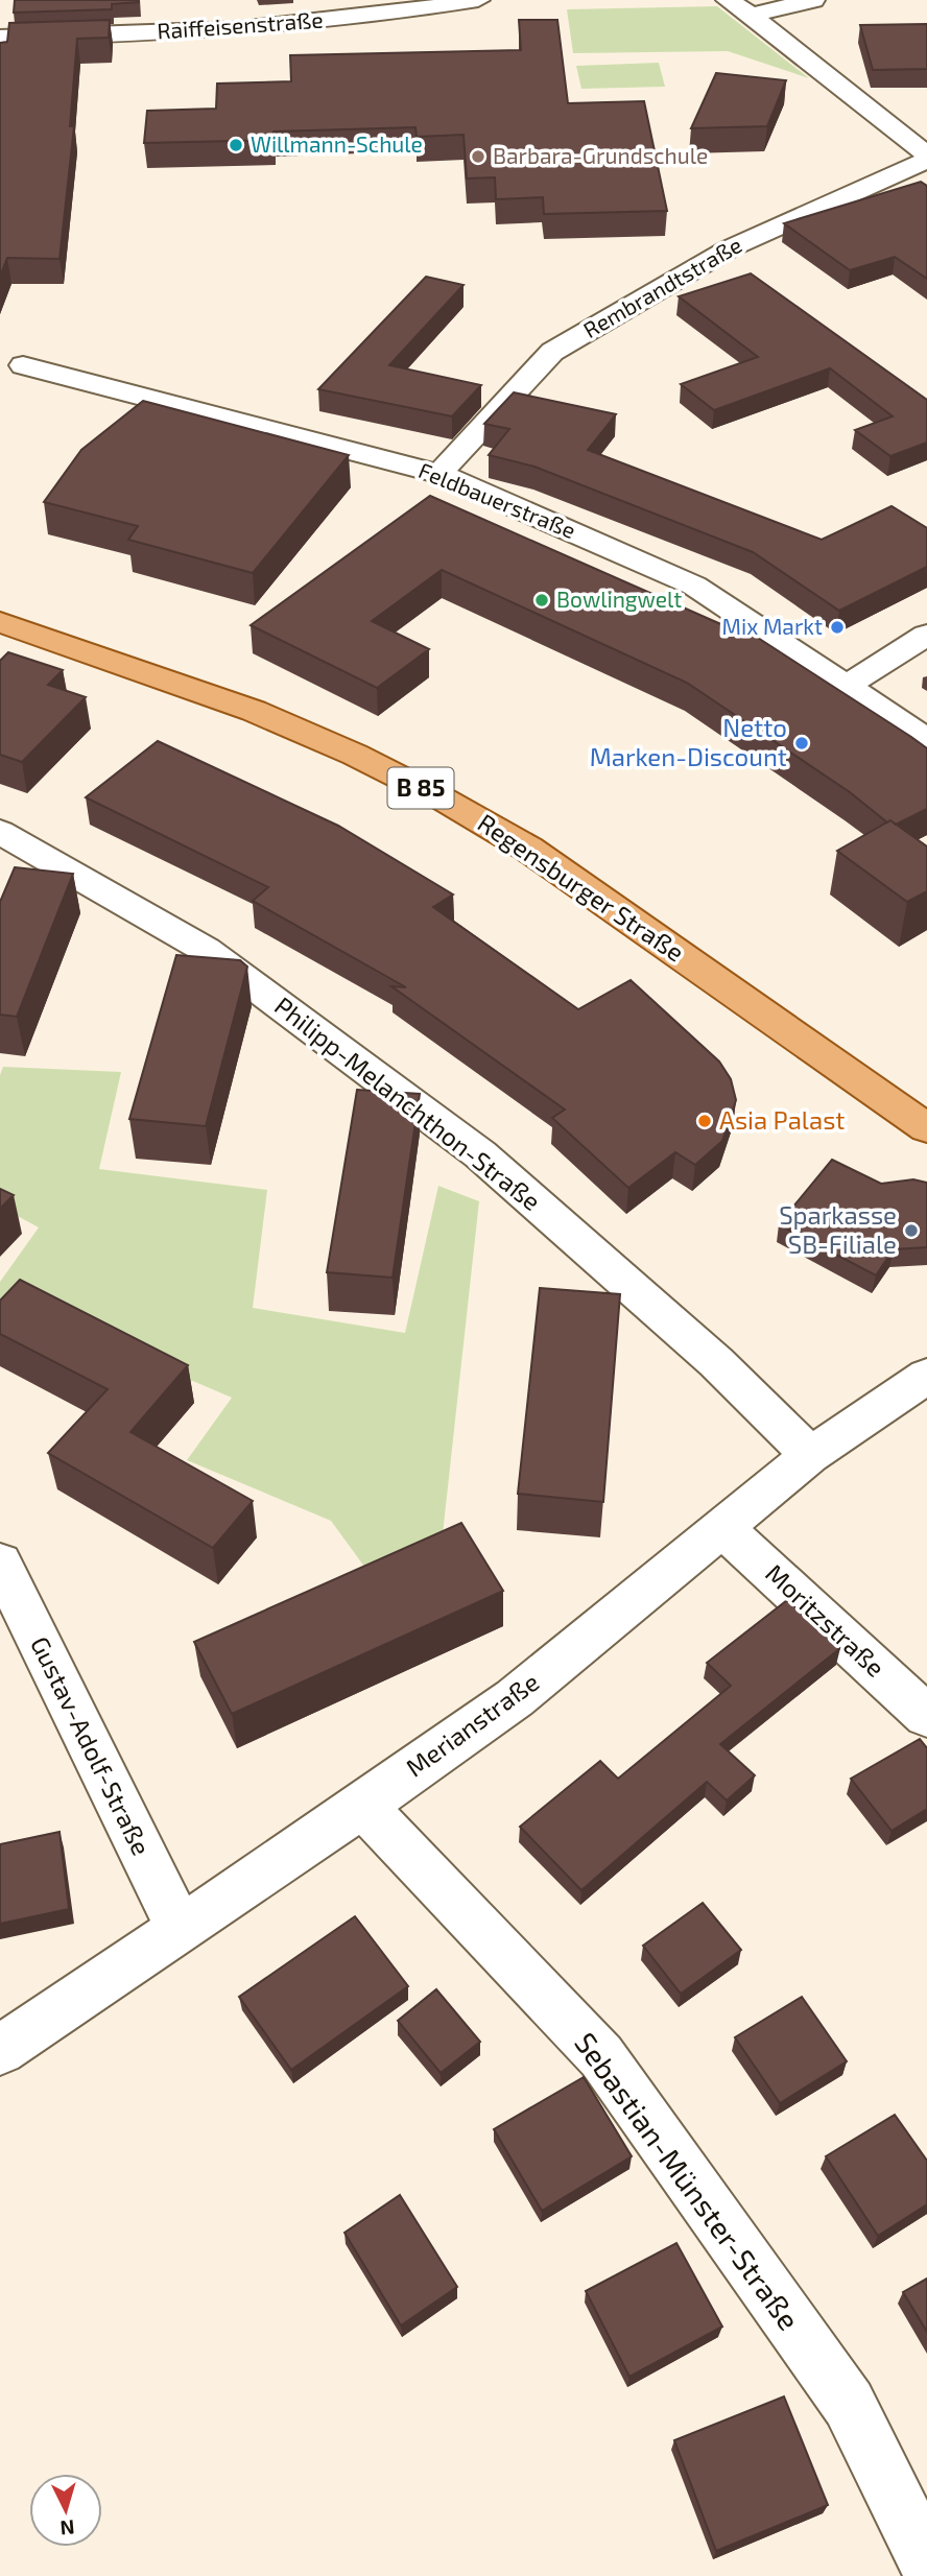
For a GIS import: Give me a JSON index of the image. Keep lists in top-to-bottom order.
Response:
{
  "streets": {
    "main road": ["B 85", "Regensburger Straße"],
    "street": [
      "Raiffeisenstraße",
      "Rembrandtstraße",
      "Feldbauerstraße",
      "Philipp-Melanchthon-Straße",
      "Moritzstraße",
      "Merianstraße",
      "Gustav-Adolf-Straße",
      "Sebastian-Münster-Straße"
    ]
  },
  "crossings": [
    ["Rembrandtstraße", "Feldbauerstraße"],
    ["Philipp-Melanchthon-Straße", "Merianstraße"],
    ["Moritzstraße", "Merianstraße"],
    ["Merianstraße", "Gustav-Adolf-Straße"],
    ["Merianstraße", "Sebastian-Münster-Straße"]
  ],
  "places": [
    "Willmann-Schule",
    "Barbara-Grundschule",
    "Bowlingwelt",
    "Mix Markt",
    "Netto Marken-Discount",
    "Asia Palast",
    "Sparkasse SB-Filiale"
  ],
  "north": "bottom"
}
